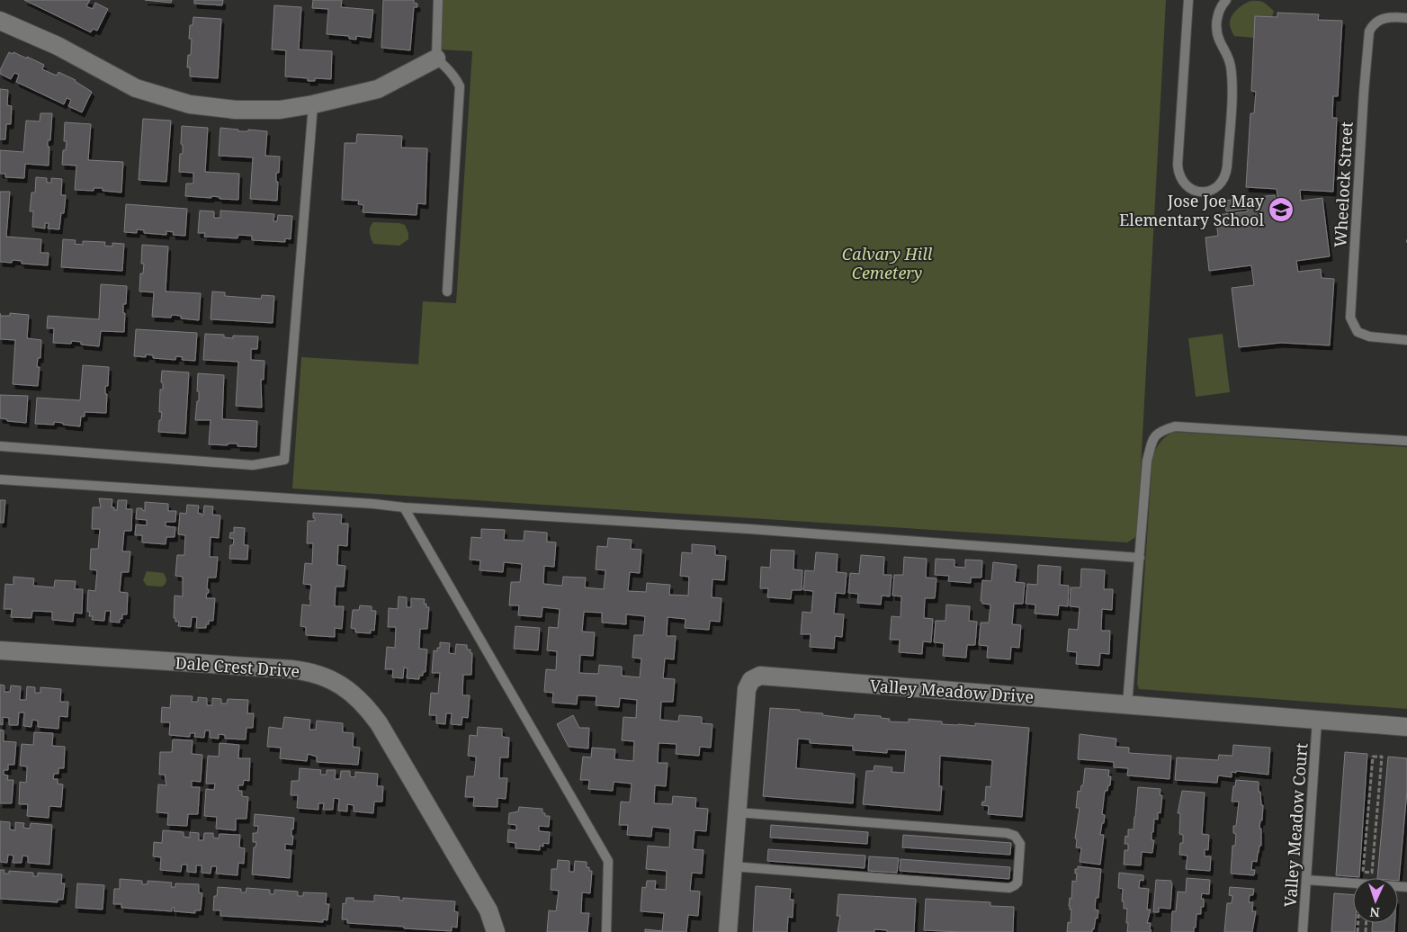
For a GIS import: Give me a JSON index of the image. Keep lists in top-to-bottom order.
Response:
{
  "streets": {
    "street": ["Dale Crest Drive", "Valley Meadow Drive"],
    "lane": ["Wheelock Street", "Valley Meadow Court"]
  },
  "crossings": [
    ["Valley Meadow Drive", "Valley Meadow Court"]
  ],
  "parks": ["Calvary Hill Cemetery"],
  "places": {
    "school or university": ["Jose Joe May Elementary School"]
  },
  "north": "bottom"
}
